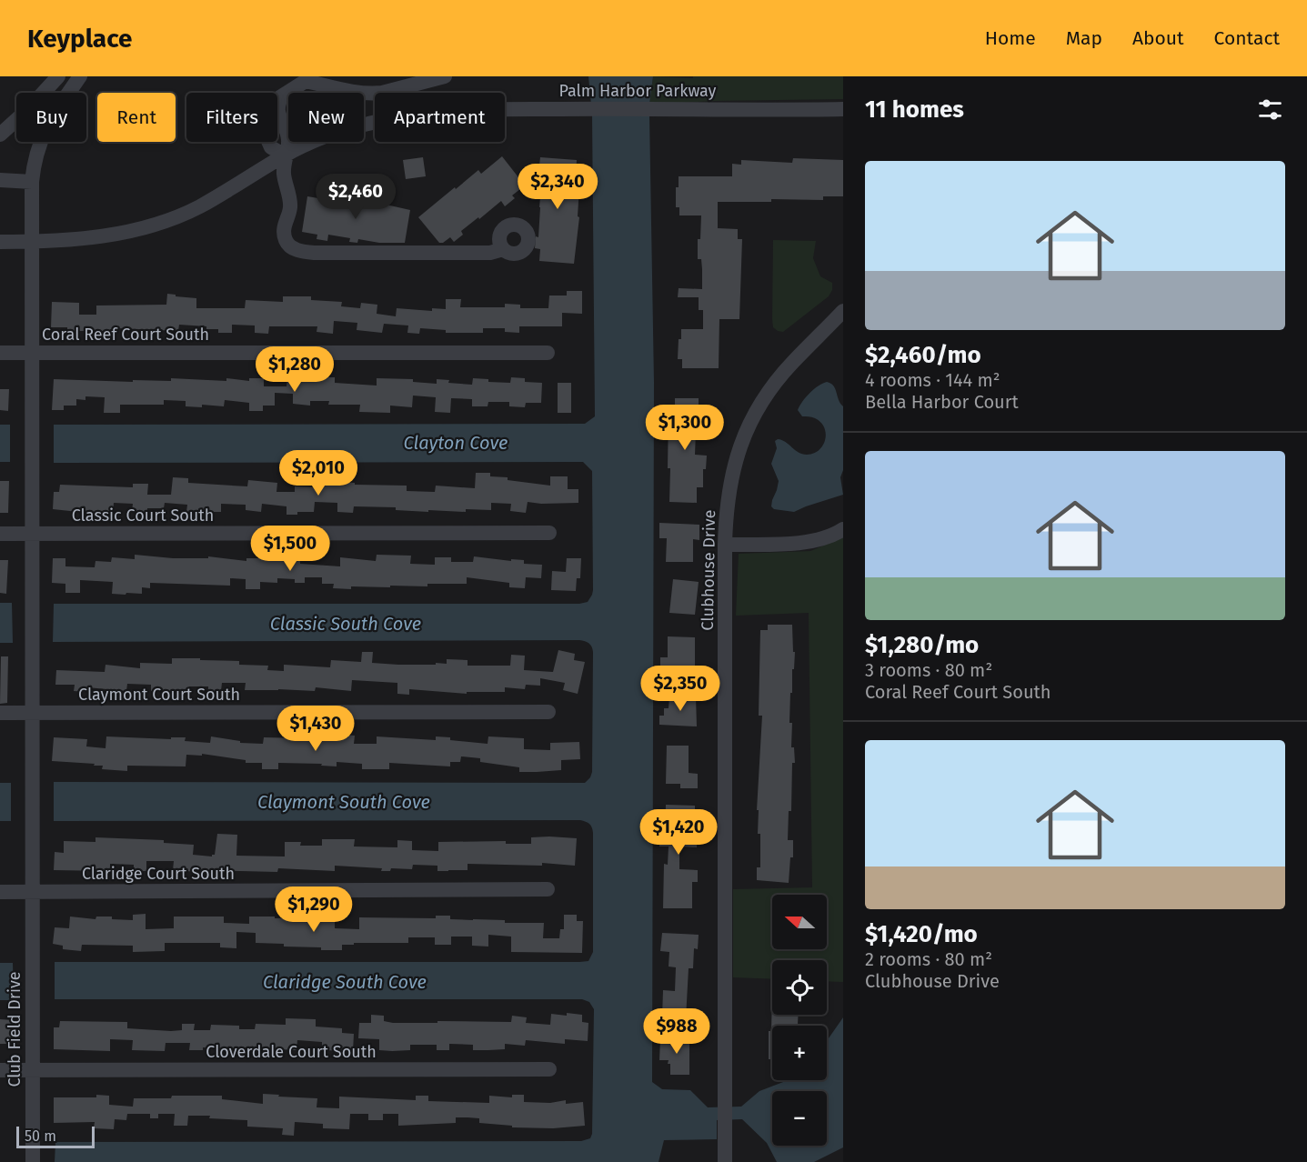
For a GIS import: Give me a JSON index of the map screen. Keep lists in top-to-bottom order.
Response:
{
  "streets": {
    "street": [
      "Palm Harbor Parkway",
      "Coral Reef Court South",
      "Classic Court South",
      "Clubhouse Drive",
      "Claymont Court South",
      "Claridge Court South",
      "Club Field Drive",
      "Cloverdale Court South"
    ]
  },
  "crossings": [
    ["Palm Harbor Parkway", "Club Field Drive"],
    ["Coral Reef Court South", "Club Field Drive"],
    ["Classic Court South", "Club Field Drive"],
    ["Claymont Court South", "Club Field Drive"],
    ["Claridge Court South", "Club Field Drive"],
    ["Club Field Drive", "Cloverdale Court South"]
  ],
  "water": [
    "Clayton Cove",
    "Classic South Cove",
    "Claymont South Cove",
    "Claridge South Cove"
  ],
  "scale_bar": "50 m",
  "north": "left",
  "page": {
    "header": "Keyplace",
    "nav": [
      "Home",
      "Map",
      "About",
      "Contact"
    ],
    "heading": "11 homes",
    "chip": [
      "Buy",
      "Rent",
      "Filters",
      "New",
      "Apartment"
    ],
    "list": [
      {
        "name": "$2,460/mo",
        "note": "4 rooms · 144 m² · Bella Harbor Court"
      },
      {
        "name": "$1,280/mo",
        "note": "3 rooms · 80 m² · Coral Reef Court South"
      },
      {
        "name": "$1,420/mo",
        "note": "2 rooms · 80 m² · Clubhouse Drive"
      }
    ],
    "price": [
      "$2,340",
      "$2,460",
      "$1,280",
      "$1,300",
      "$2,010",
      "$1,500",
      "$2,350",
      "$1,430",
      "$1,420",
      "$1,290",
      "$988"
    ],
    "map_buttons": ["+", "−"],
    "scale": "50 m"
  }
}
